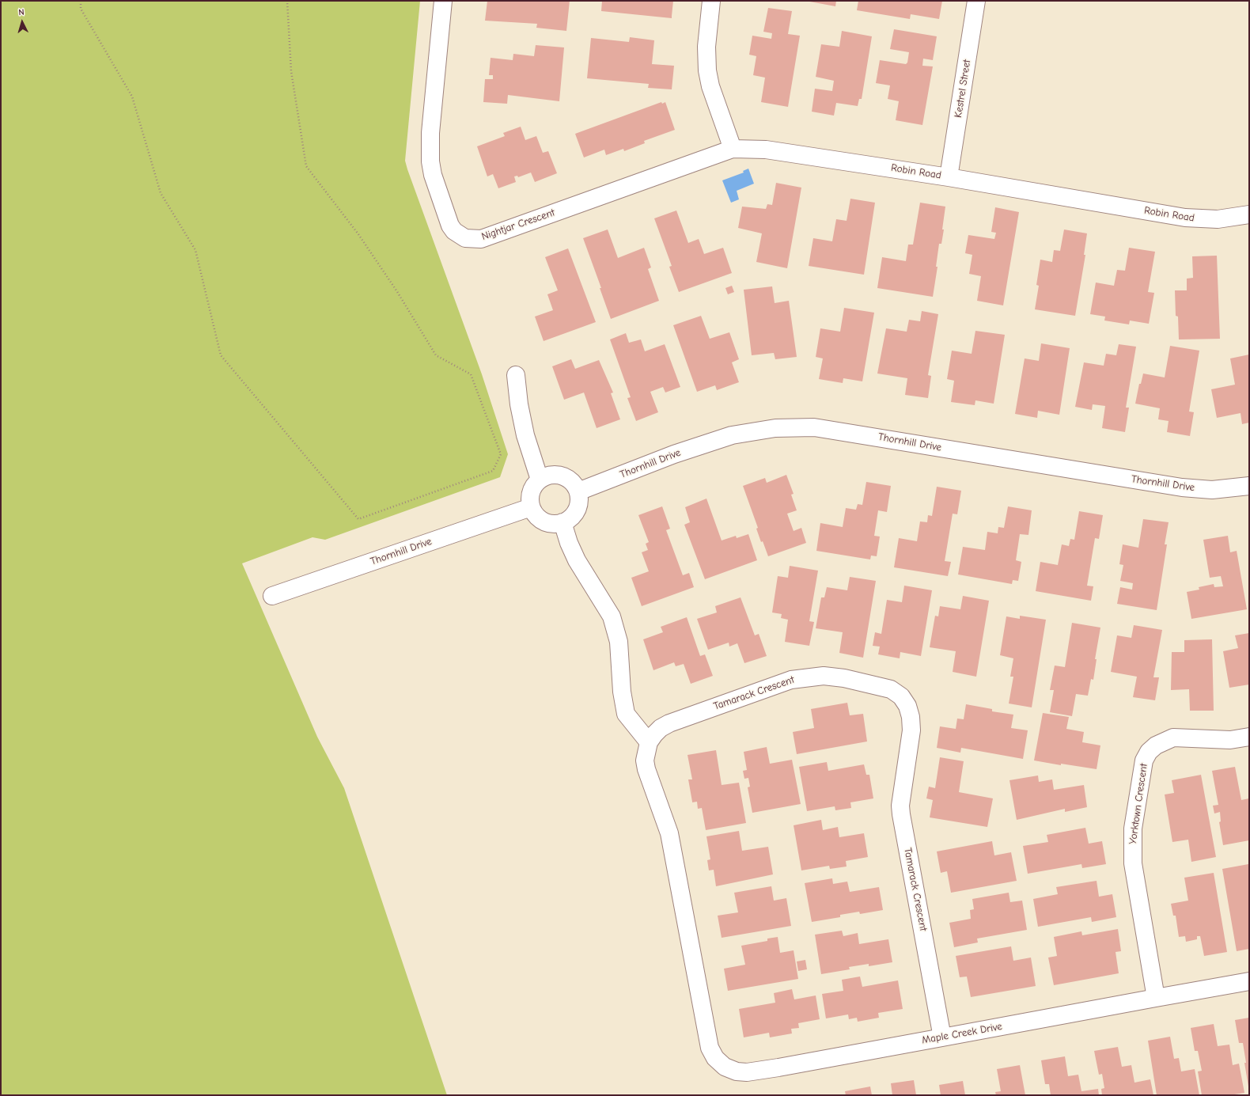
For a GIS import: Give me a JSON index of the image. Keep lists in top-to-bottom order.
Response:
{
  "streets": {
    "street": [
      "Kestrel Street",
      "Robin Road",
      "Nightjar Crescent",
      "Thornhill Drive",
      "Tamarack Crescent",
      "Yorktown Crescent",
      "Maple Creek Drive"
    ]
  },
  "crossings": [
    ["Kestrel Street", "Robin Road"],
    ["Robin Road", "Nightjar Crescent"],
    ["Tamarack Crescent", "Maple Creek Drive"],
    ["Yorktown Crescent", "Maple Creek Drive"]
  ],
  "north": "top"
}
